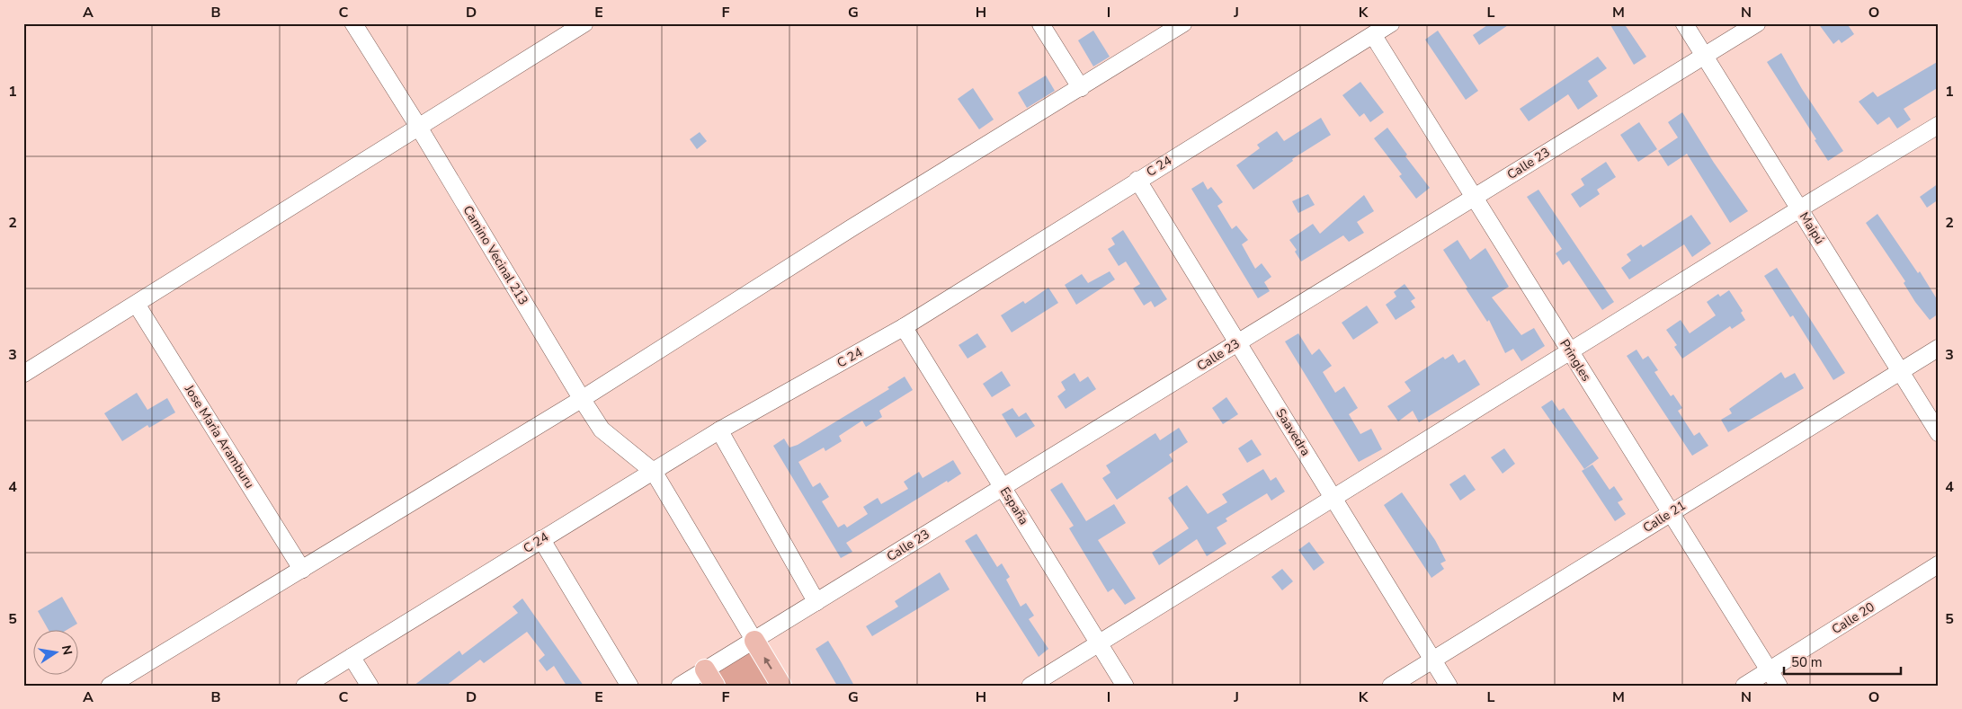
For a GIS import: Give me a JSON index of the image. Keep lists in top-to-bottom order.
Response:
{
  "streets": {
    "street": [
      "Calle 23",
      "C 24",
      "Maipú",
      "Camino Vecinal 213",
      "Pringles",
      "Saavedra",
      "Jose Maria Aramburu",
      "España",
      "Calle 21",
      "Calle 20"
    ]
  },
  "crossings": [
    ["Calle 23", "Maipú"],
    ["Calle 23", "Pringles"],
    ["Calle 23", "Saavedra"],
    ["Calle 23", "España"],
    ["C 24", "Camino Vecinal 213"],
    ["C 24", "Pringles"],
    ["C 24", "Saavedra"],
    ["C 24", "España"],
    ["Maipú", "Calle 21"],
    ["Pringles", "Calle 21"],
    ["Pringles", "Calle 20"],
    ["Saavedra", "Calle 21"]
  ],
  "scale_bar": "50 m",
  "north": "right",
  "grid": {
    "columns": [
      "A",
      "B",
      "C",
      "D",
      "E",
      "F",
      "G",
      "H",
      "I",
      "J",
      "K",
      "L",
      "M",
      "N",
      "O"
    ],
    "rows": [
      "1",
      "2",
      "3",
      "4",
      "5"
    ]
  }
}
